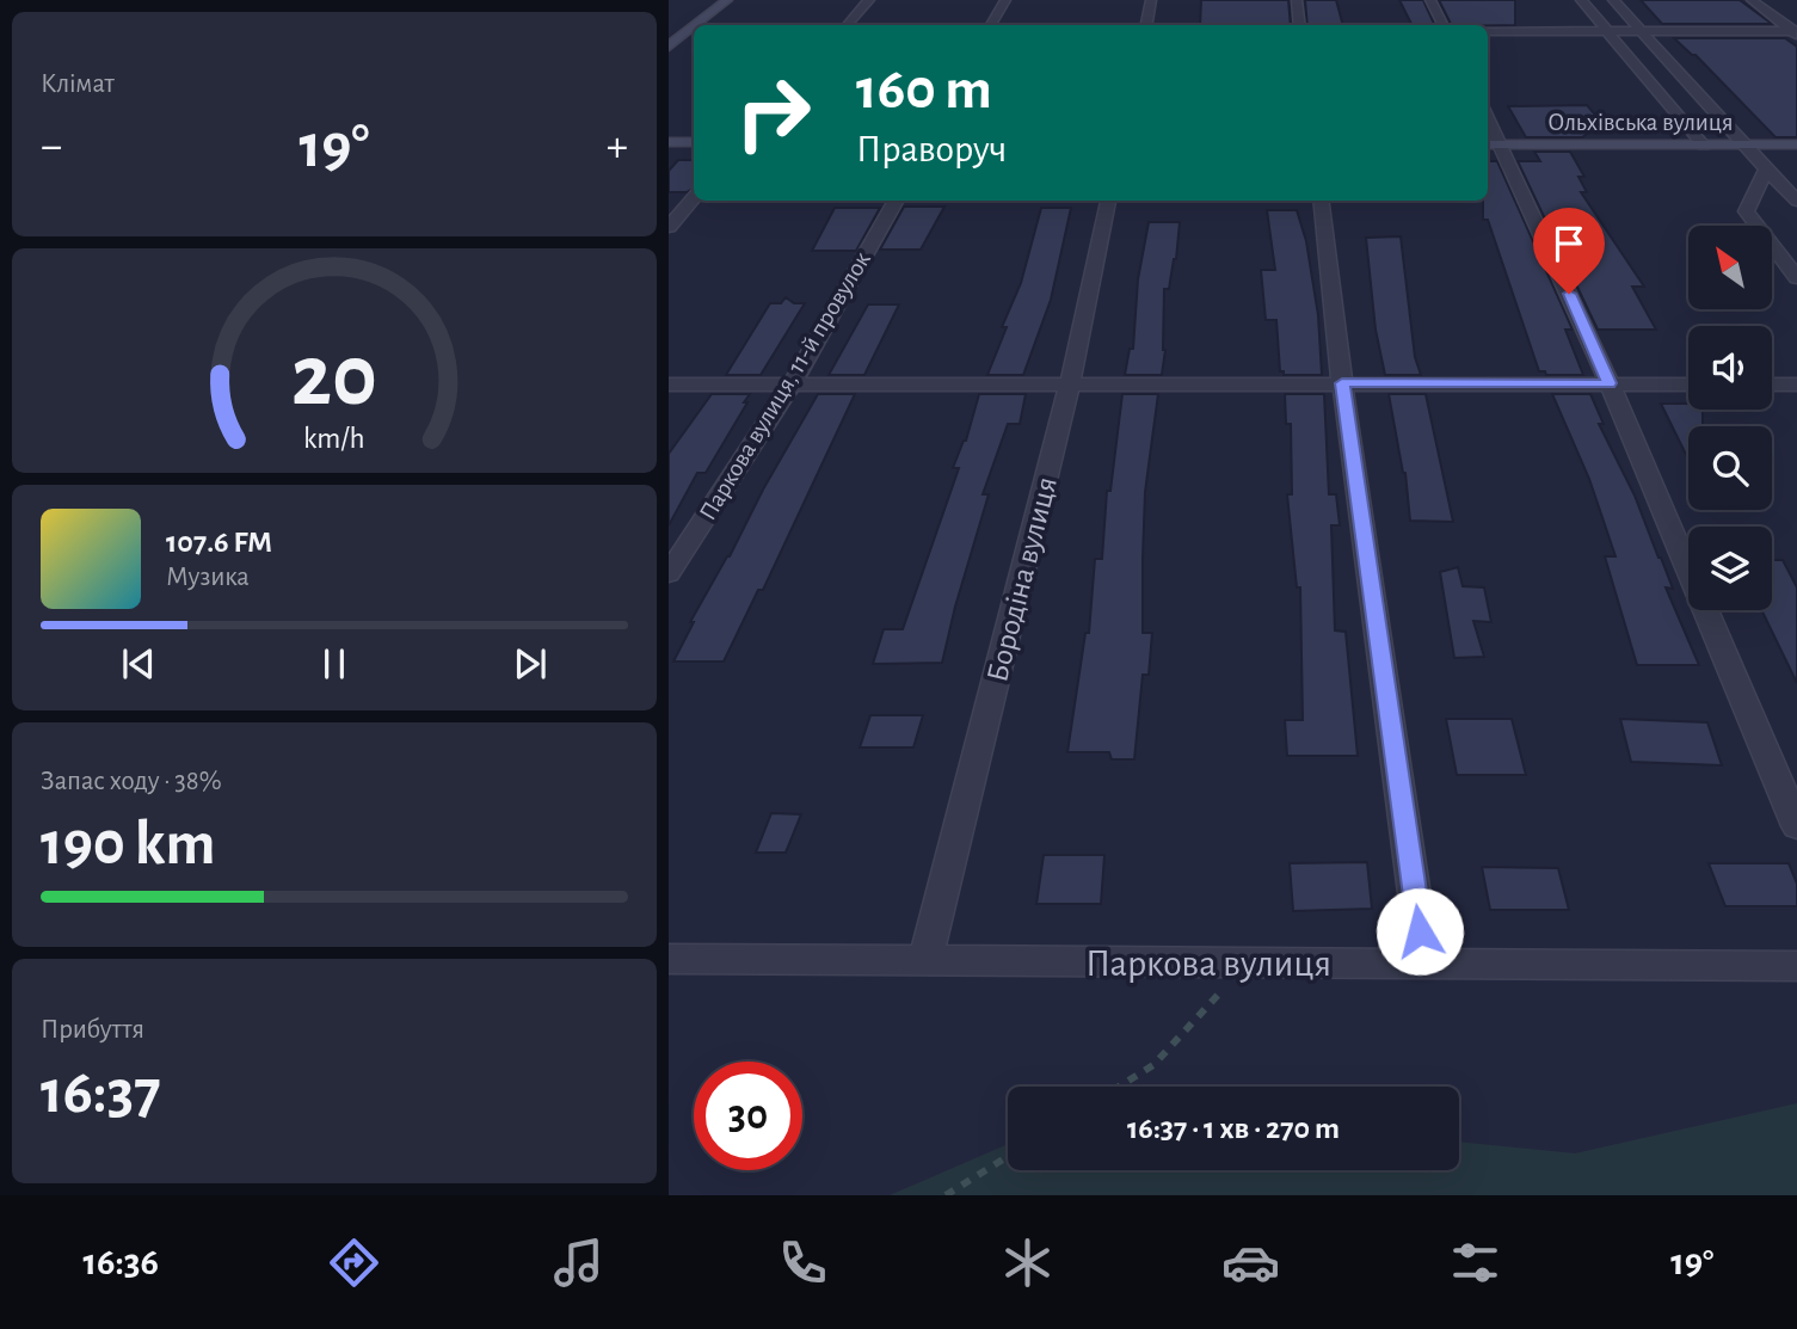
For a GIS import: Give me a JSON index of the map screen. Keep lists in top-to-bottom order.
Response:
{
  "streets": {
    "street": [
      "Ольхівська вулиця",
      "Паркова вулиця, 11-й провулок",
      "Бородіна вулиця",
      "Паркова вулиця"
    ]
  },
  "crossings": [
    ["Бородіна вулиця", "Паркова вулиця"]
  ],
  "north": "top left",
  "page": {
    "tile": [
      "Клімат",
      ["Запас ходу · 38%", "190 km"],
      ["Прибуття", "16:37"]
    ],
    "turn": ["160 m", "Праворуч"],
    "heat": ["−", "19°", "+"],
    "song": ["107.6 FM", "Музика"],
    "limit": "30",
    "trip": "16:37 · 1 хв · 270 m",
    "tabs": ["16:36", "19°"],
    "gauge": ["20", "km/h"]
  }
}
